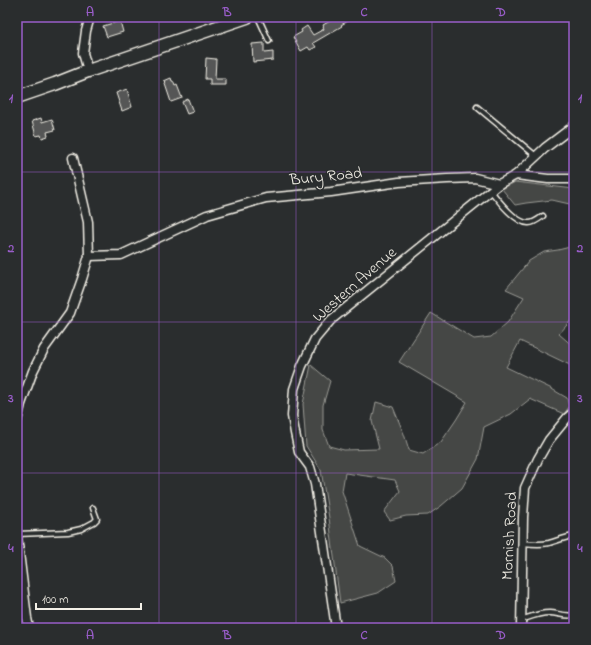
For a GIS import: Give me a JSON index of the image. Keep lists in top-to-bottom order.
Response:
{
  "streets": {
    "street": ["Bury Road", "Western Avenue", "Mornish Road"]
  },
  "crossings": [
    ["Bury Road", "Western Avenue"]
  ],
  "scale_bar": "100 m",
  "grid": {
    "columns": [
      "A",
      "B",
      "C",
      "D"
    ],
    "rows": [
      "1",
      "2",
      "3",
      "4"
    ]
  }
}
